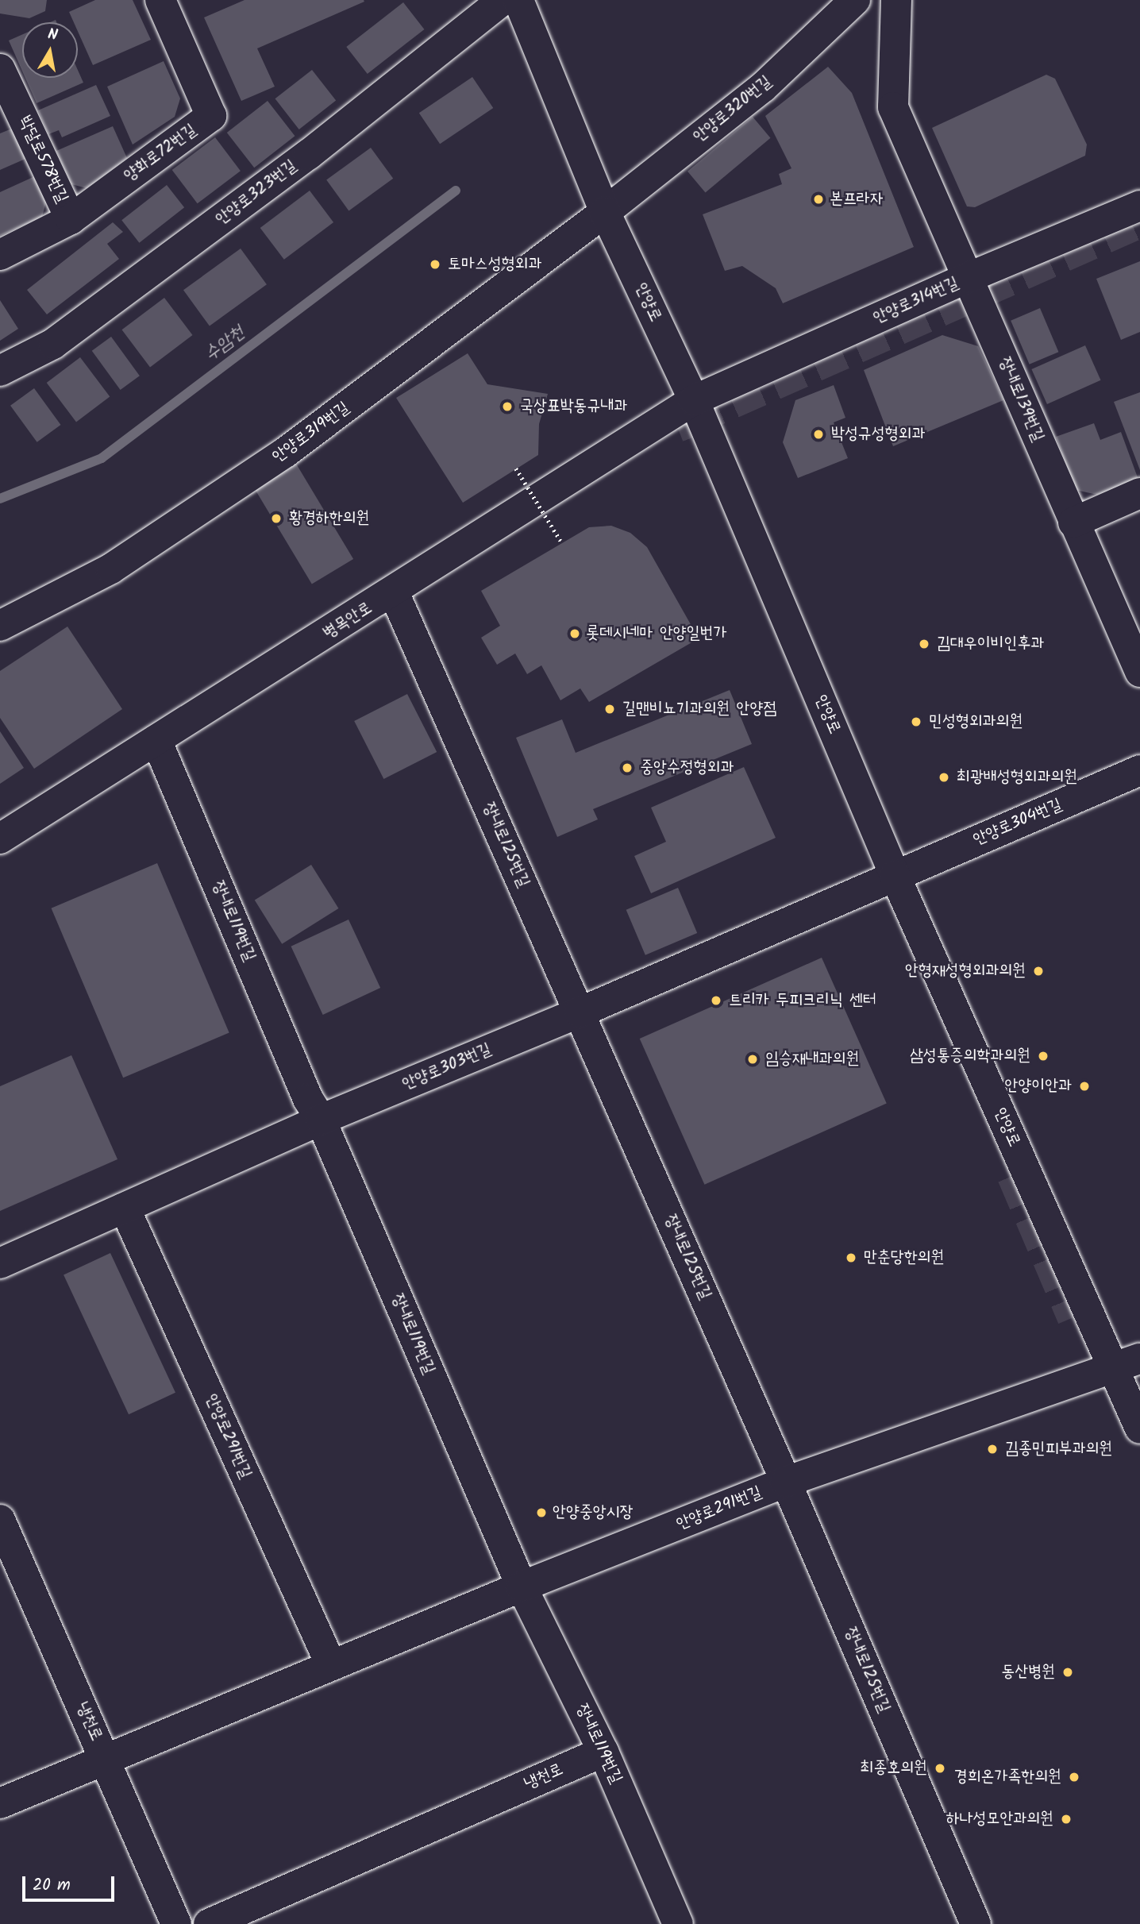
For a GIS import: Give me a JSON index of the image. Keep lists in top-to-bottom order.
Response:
{
  "streets": {
    "street": [
      "안양로320번길",
      "양화로72번길",
      "박달로578번길",
      "안양로323번길",
      "안양로314번길",
      "안양로",
      "장내로139번길",
      "안양로319번길",
      "병목안로",
      "안양로304번길",
      "장내로125번길",
      "장내로119번길",
      "안양로303번길",
      "안양로291번길",
      "냉천로"
    ]
  },
  "crossings": [
    ["안양로320번길", "안양로"],
    ["안양로320번길", "안양로319번길"],
    ["양화로72번길", "박달로578번길"],
    ["안양로314번길", "안양로"],
    ["안양로314번길", "장내로139번길"],
    ["안양로314번길", "병목안로"],
    ["안양로", "안양로319번길"],
    ["안양로", "병목안로"],
    ["안양로", "안양로304번길"],
    ["안양로", "안양로303번길"],
    ["안양로", "안양로291번길"],
    ["병목안로", "장내로125번길"],
    ["병목안로", "장내로119번길"],
    ["안양로304번길", "안양로303번길"],
    ["장내로125번길", "안양로303번길"],
    ["장내로125번길", "안양로291번길"],
    ["장내로119번길", "안양로303번길"],
    ["장내로119번길", "안양로291번길"],
    ["장내로119번길", "냉천로"],
    ["안양로303번길", "안양로291번길"],
    ["안양로291번길", "냉천로"]
  ],
  "water": ["수암천"],
  "places": [
    "본프라자",
    "토마스성형외과",
    "국상표박동규내과",
    "박성규성형외과",
    "황경하한의원",
    "롯데시네마 안양일번가",
    "김대우이비인후과",
    "길맨비뇨기과의원 안양점",
    "민성형외과의원",
    "중앙수정형외과",
    "최광배성형외과의원",
    "안형재성형외과의원",
    "트리카 두피크리닉 센터",
    "삼성통증의학과의원",
    "임승재내과의원",
    "안양이안과",
    "만춘당한의원",
    "김종민피부과의원",
    "안양중앙시장",
    "동산병원",
    "최종호의원",
    "경희온가족한의원",
    "하나성모안과의원"
  ],
  "scale_bar": "20 m",
  "north": "top"
}
